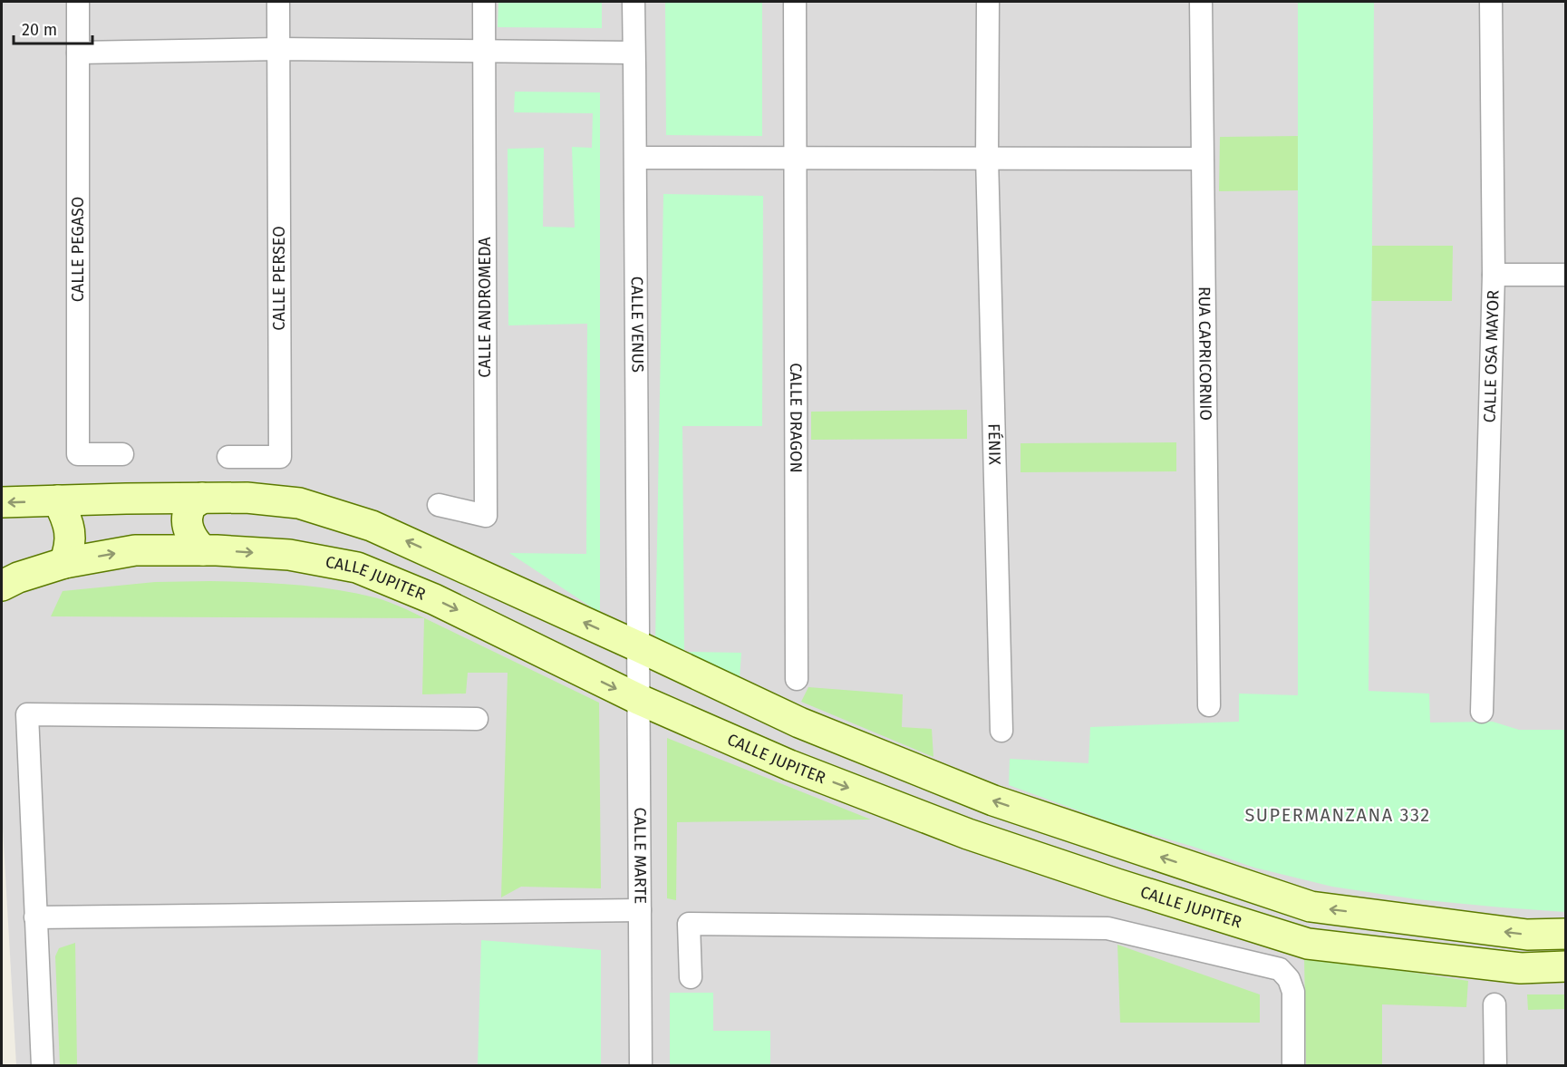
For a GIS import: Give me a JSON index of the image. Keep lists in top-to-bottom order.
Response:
{
  "streets": {
    "street": [
      "CALLE PEGASO",
      "CALLE PERSEO",
      "CALLE ANDROMEDA",
      "CALLE VENUS",
      "RUA CAPRICORNIO",
      "CALLE OSA MAYOR",
      "CALLE DRAGON",
      "FÉNIX",
      "CALLE JUPITER",
      "CALLE MARTE"
    ]
  },
  "crossings": [
    ["CALLE VENUS", "CALLE MARTE"],
    ["CALLE JUPITER", "CALLE MARTE"]
  ],
  "districts": ["SUPERMANZANA 332"],
  "scale_bar": "20 m"
}
